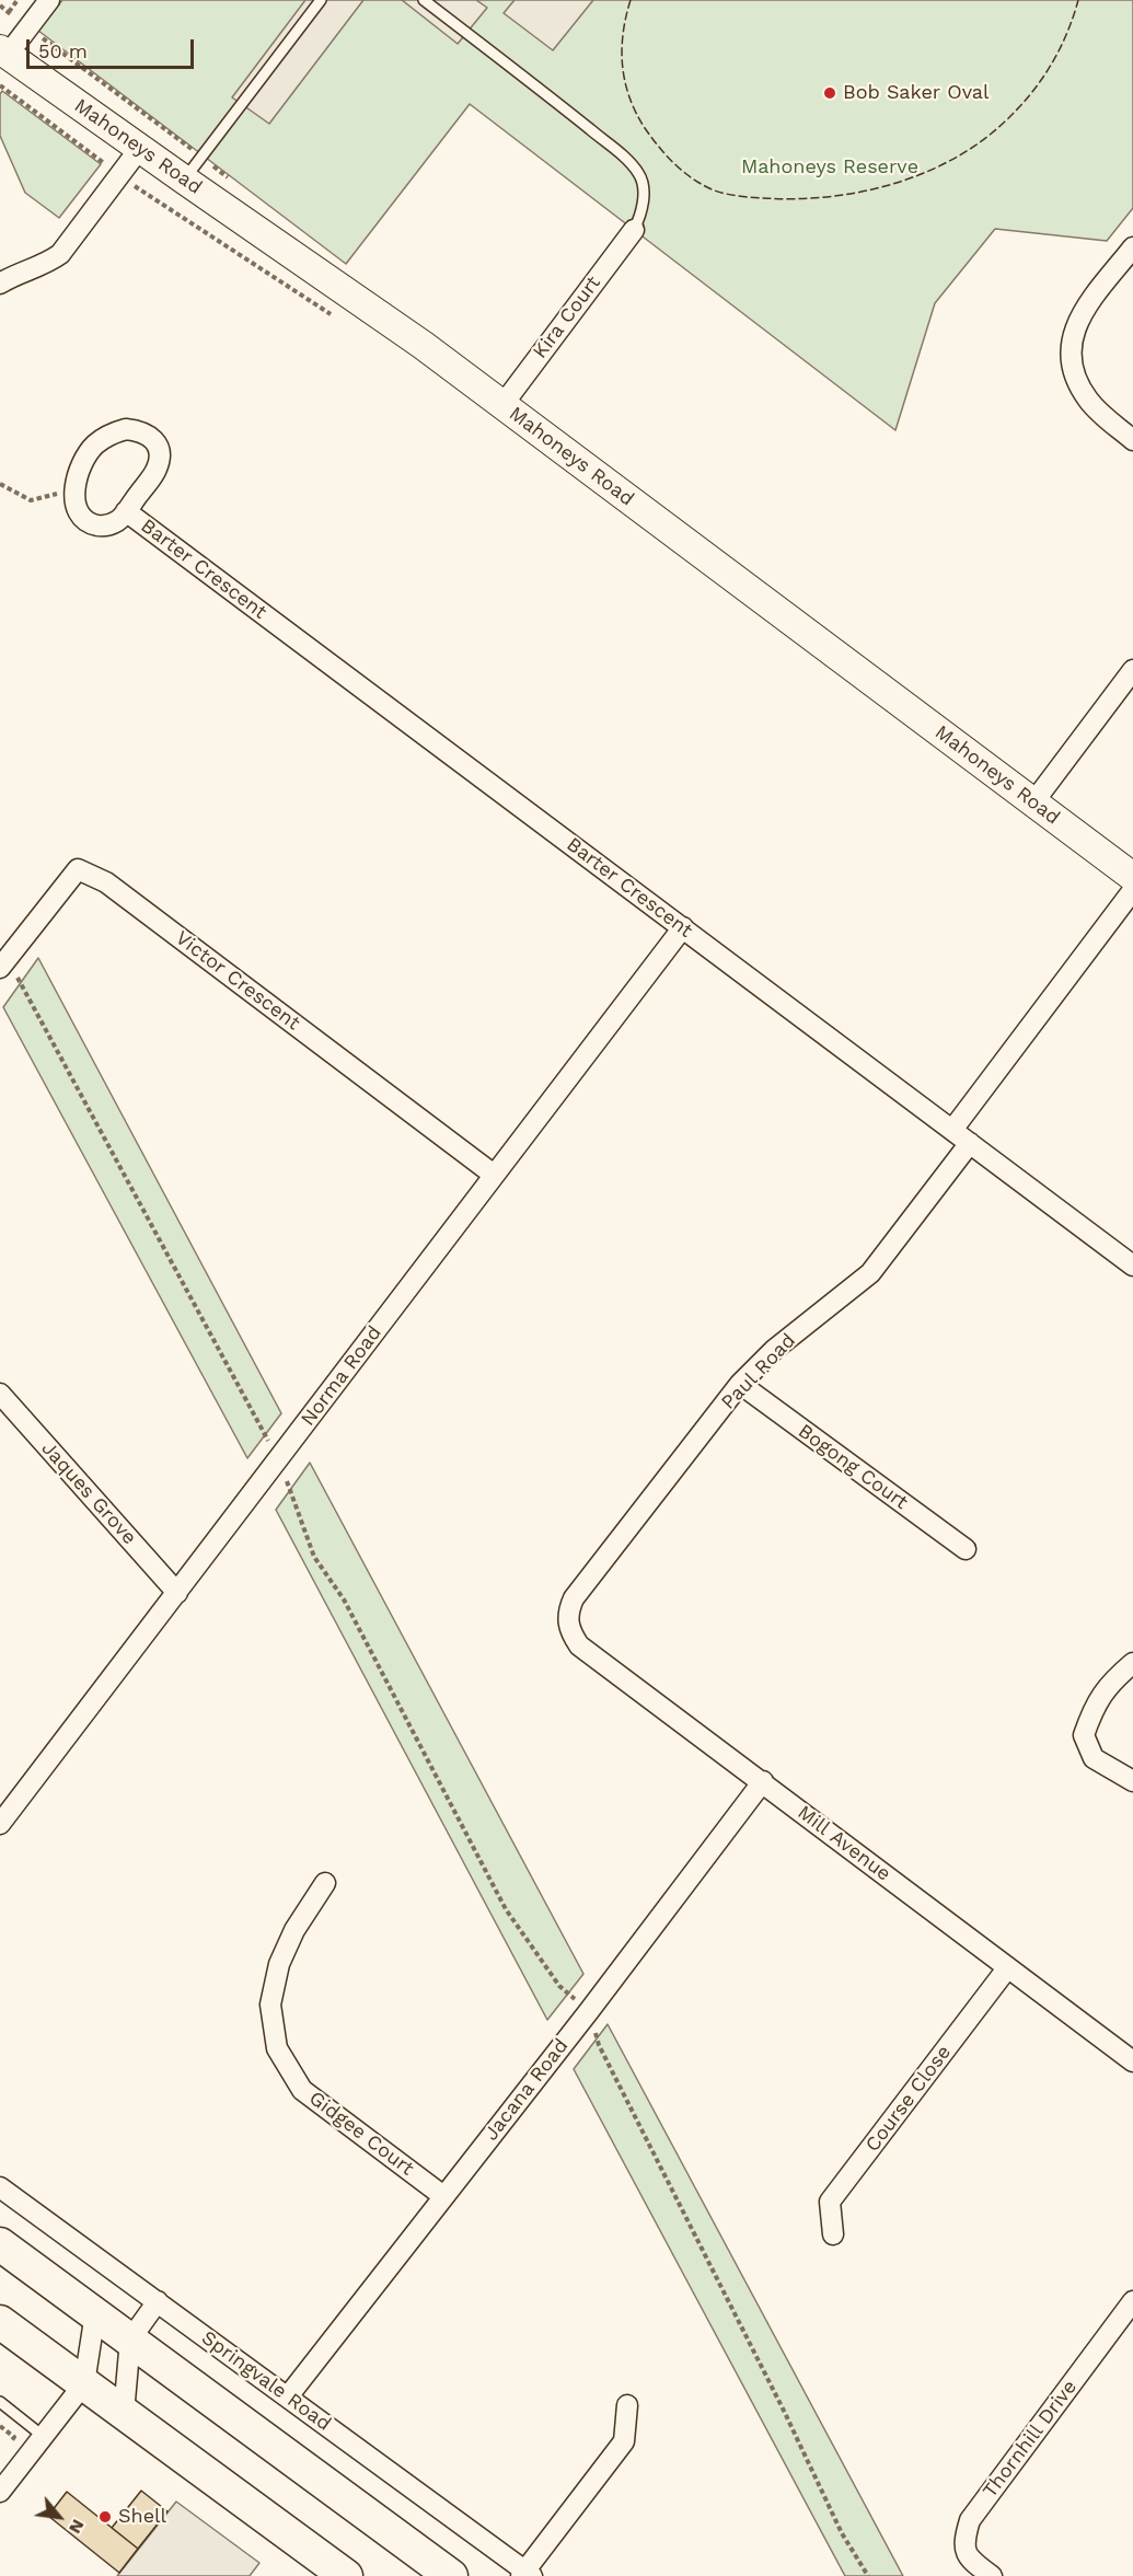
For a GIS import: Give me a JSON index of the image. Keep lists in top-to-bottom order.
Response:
{
  "streets": {
    "main road": ["Mahoneys Road"],
    "street": [
      "Kira Court",
      "Barter Crescent",
      "Victor Crescent",
      "Paul Road",
      "Norma Road",
      "Bogong Court",
      "Jaques Grove",
      "Mill Avenue",
      "Jacana Road",
      "Course Close",
      "Gidgee Court",
      "Springvale Road",
      "Thornhill Drive"
    ]
  },
  "crossings": [
    ["Mahoneys Road", "Kira Court"],
    ["Barter Crescent", "Paul Road"],
    ["Barter Crescent", "Norma Road"],
    ["Victor Crescent", "Norma Road"],
    ["Paul Road", "Bogong Court"],
    ["Paul Road", "Mill Avenue"],
    ["Norma Road", "Jaques Grove"],
    ["Mill Avenue", "Jacana Road"],
    ["Mill Avenue", "Course Close"],
    ["Jacana Road", "Gidgee Court"],
    ["Jacana Road", "Springvale Road"]
  ],
  "parks": ["Mahoneys Reserve"],
  "places": ["Bob Saker Oval", "Shell"],
  "scale_bar": "50 m",
  "north": "bottom right"
}
